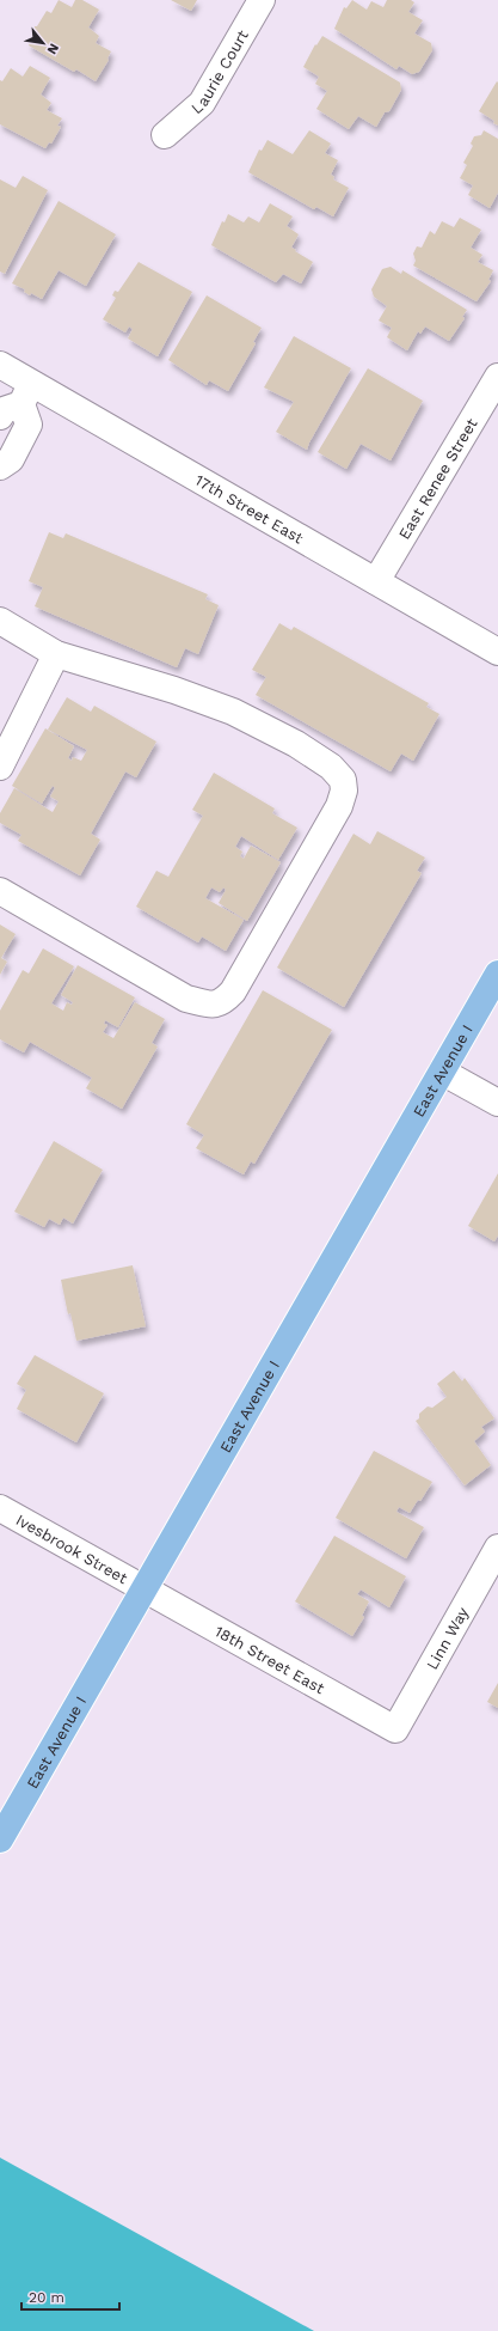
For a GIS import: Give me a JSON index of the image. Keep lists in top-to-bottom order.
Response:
{
  "streets": {
    "main road": ["East Avenue I"],
    "street": [
      "Laurie Court",
      "East Renee Street",
      "17th Street East",
      "Ivesbrook Street",
      "Linn Way",
      "18th Street East"
    ]
  },
  "crossings": [
    ["East Renee Street", "17th Street East"],
    ["East Avenue I", "Ivesbrook Street"],
    ["East Avenue I", "18th Street East"],
    ["Ivesbrook Street", "18th Street East"],
    ["Linn Way", "18th Street East"]
  ],
  "scale_bar": "20 m",
  "north": "bottom right"
}
